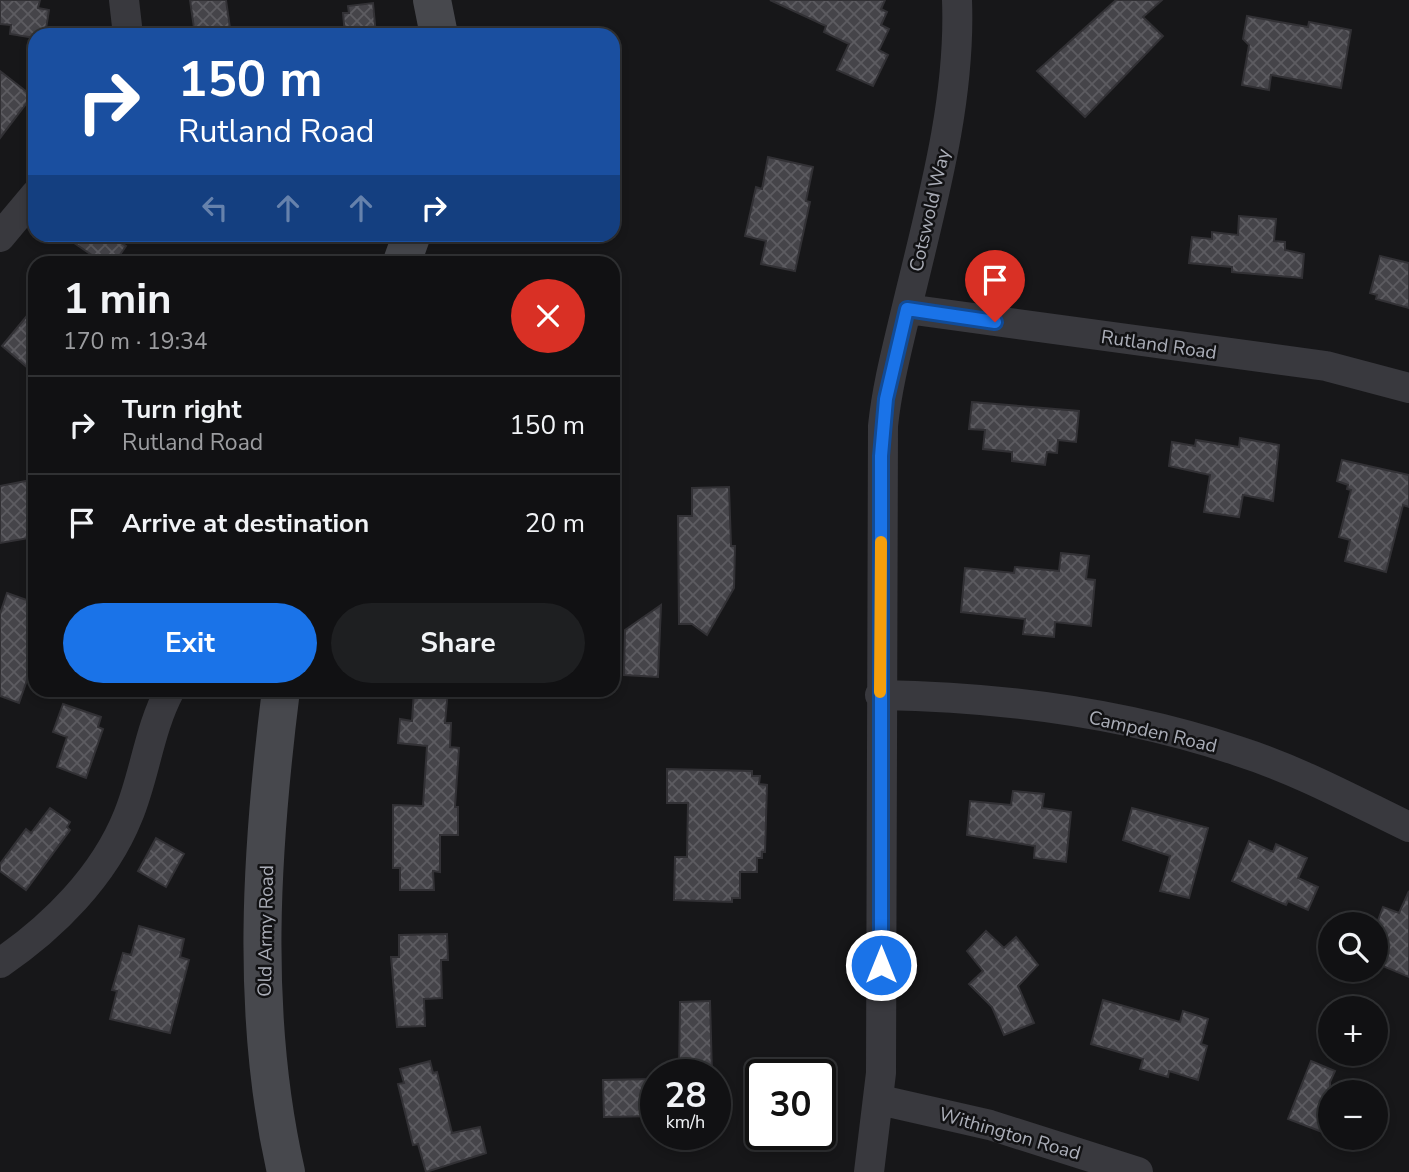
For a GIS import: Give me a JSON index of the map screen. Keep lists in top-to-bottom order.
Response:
{
  "streets": {
    "street": [
      "Cotswold Way",
      "Rutland Road",
      "Campden Road",
      "Old Army Road",
      "Withington Road"
    ]
  },
  "crossings": [
    ["Cotswold Way", "Rutland Road"],
    ["Cotswold Way", "Campden Road"],
    ["Cotswold Way", "Withington Road"]
  ],
  "page": {
    "turn": ["150 m", "Rutland Road"],
    "heading": ["1 min", "170 m · 19:34"],
    "list": [
      {
        "name": "Turn right",
        "note": "Rutland Road",
        "value": "150 m"
      },
      {
        "name": "Arrive at destination",
        "value": "20 m"
      }
    ],
    "buttons": ["Exit", "Share"],
    "map_buttons": ["+", "−"],
    "speed": "28 km/h",
    "limit": "30"
  }
}
